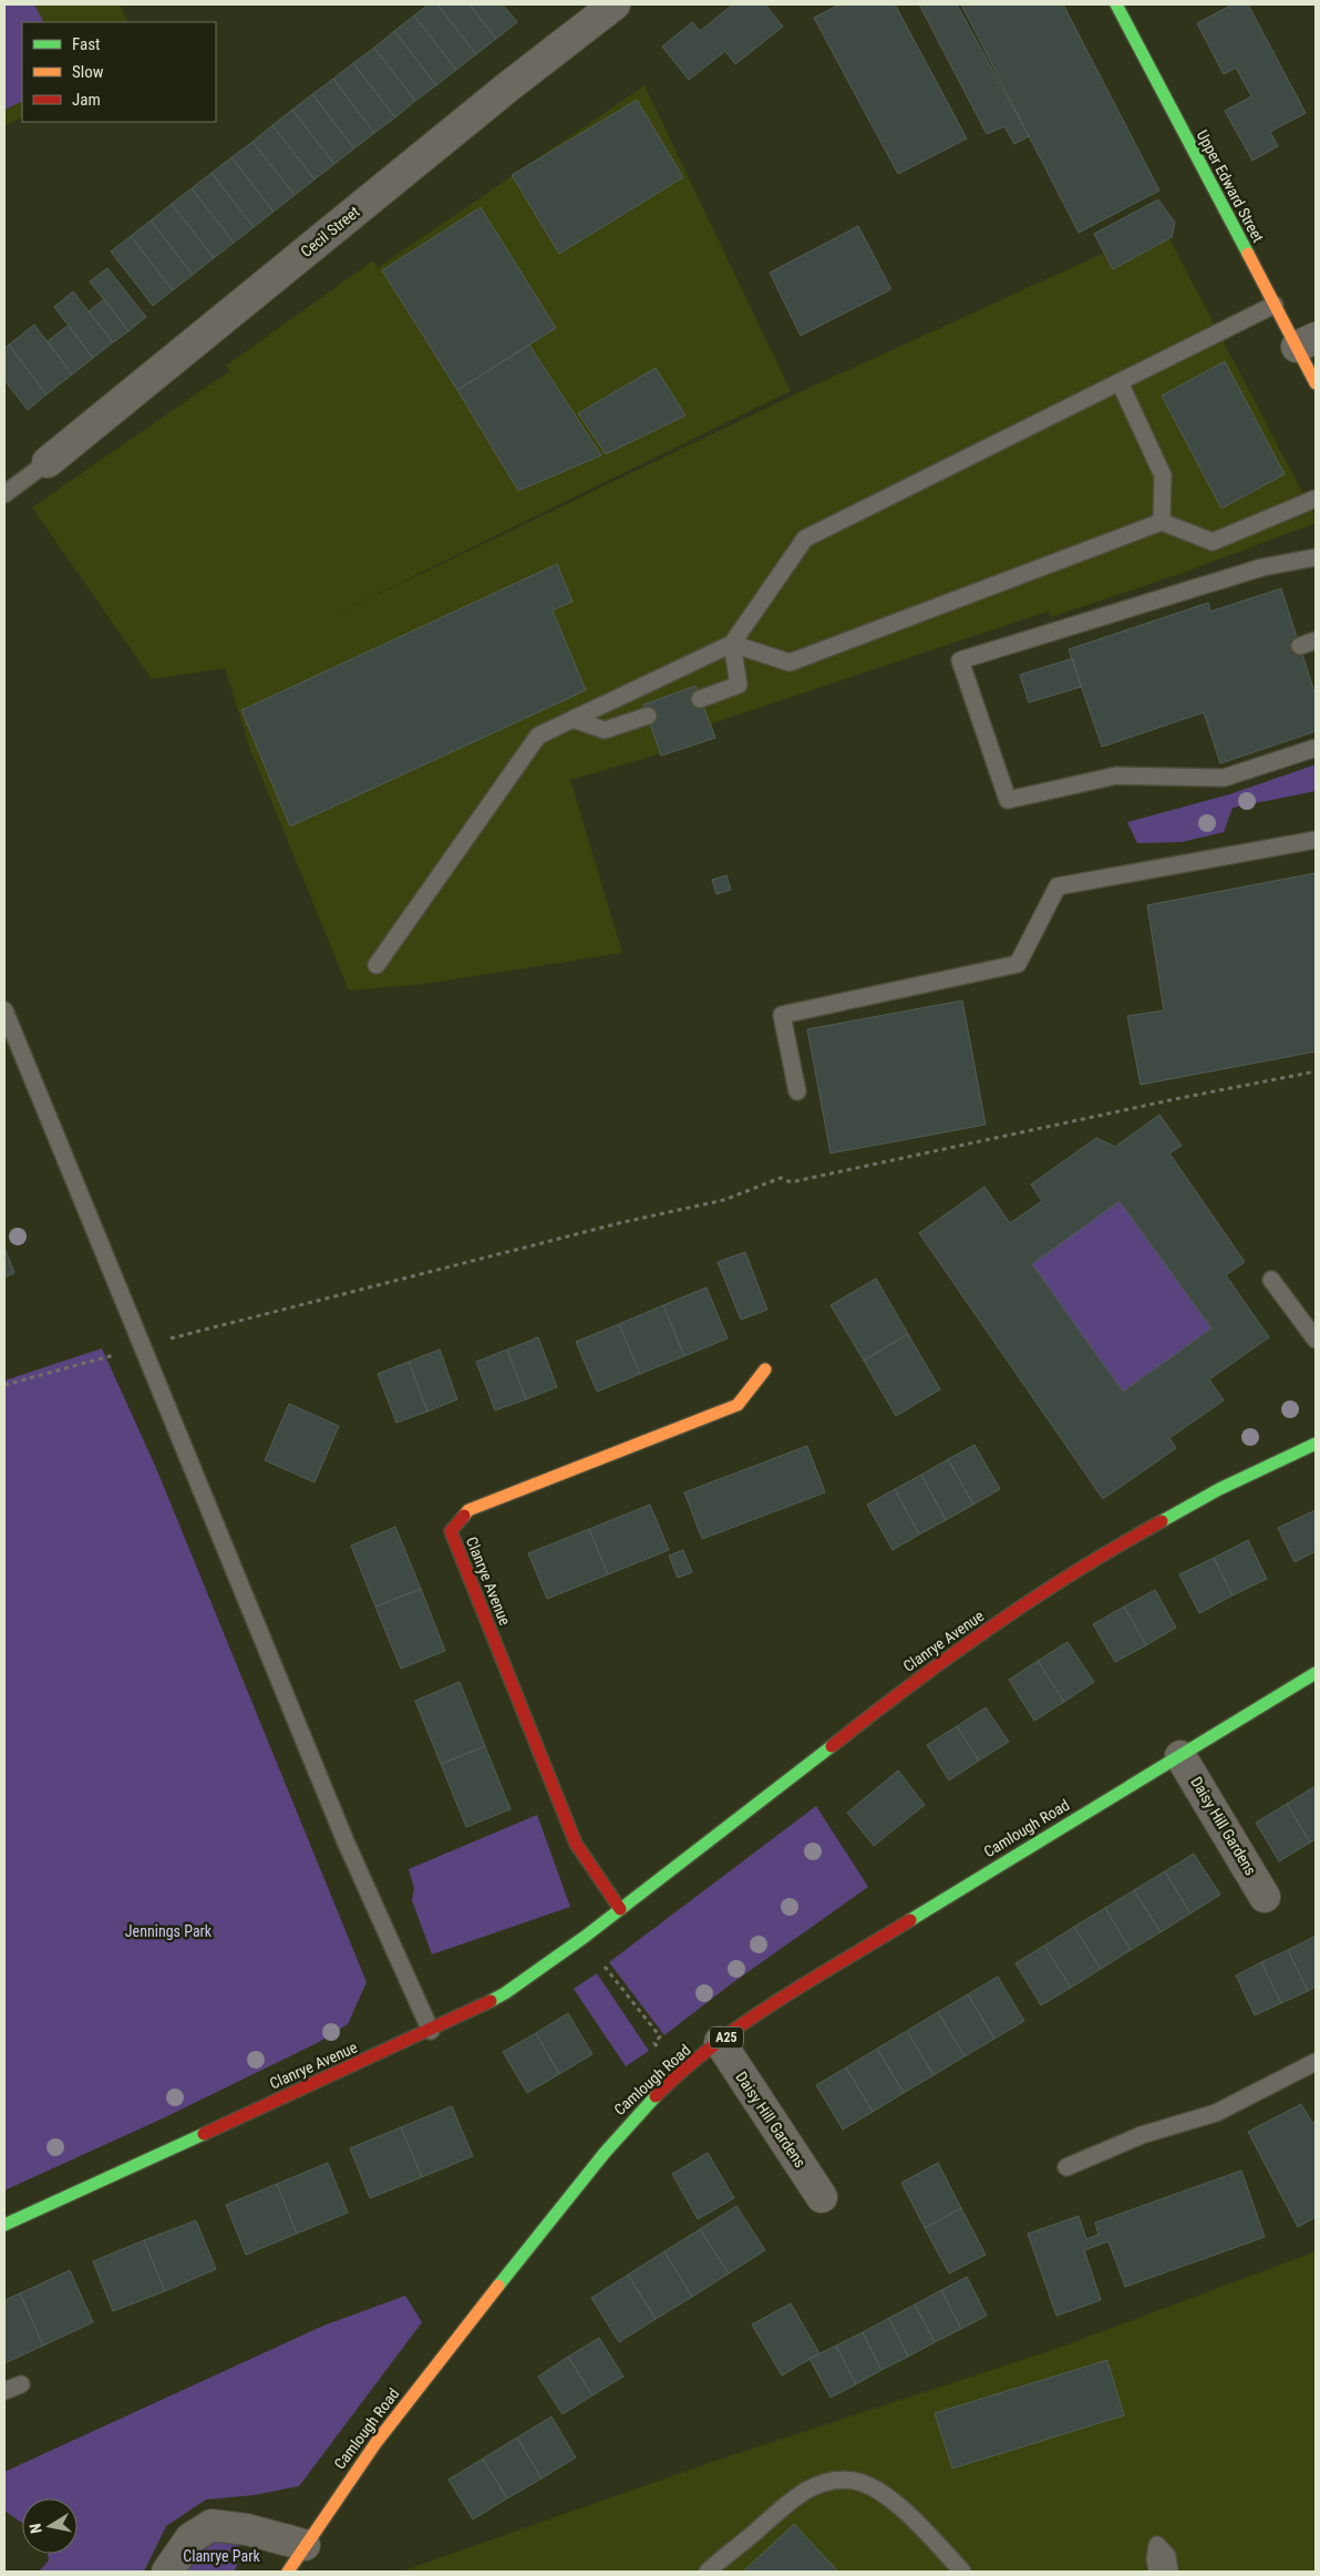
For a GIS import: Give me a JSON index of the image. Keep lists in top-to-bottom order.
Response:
{
  "streets": {
    "street": [
      "Upper Edward Street",
      "Cecil Street",
      "Clanrye Avenue",
      "Daisy Hill Gardens",
      "Camlough Road",
      "A25"
    ]
  },
  "crossings": [
    ["Daisy Hill Gardens", "Camlough Road"]
  ],
  "parks": ["Jennings Park", "Clanrye Park"],
  "legend": ["Fast", "Slow", "Jam"],
  "north": "left"
}
